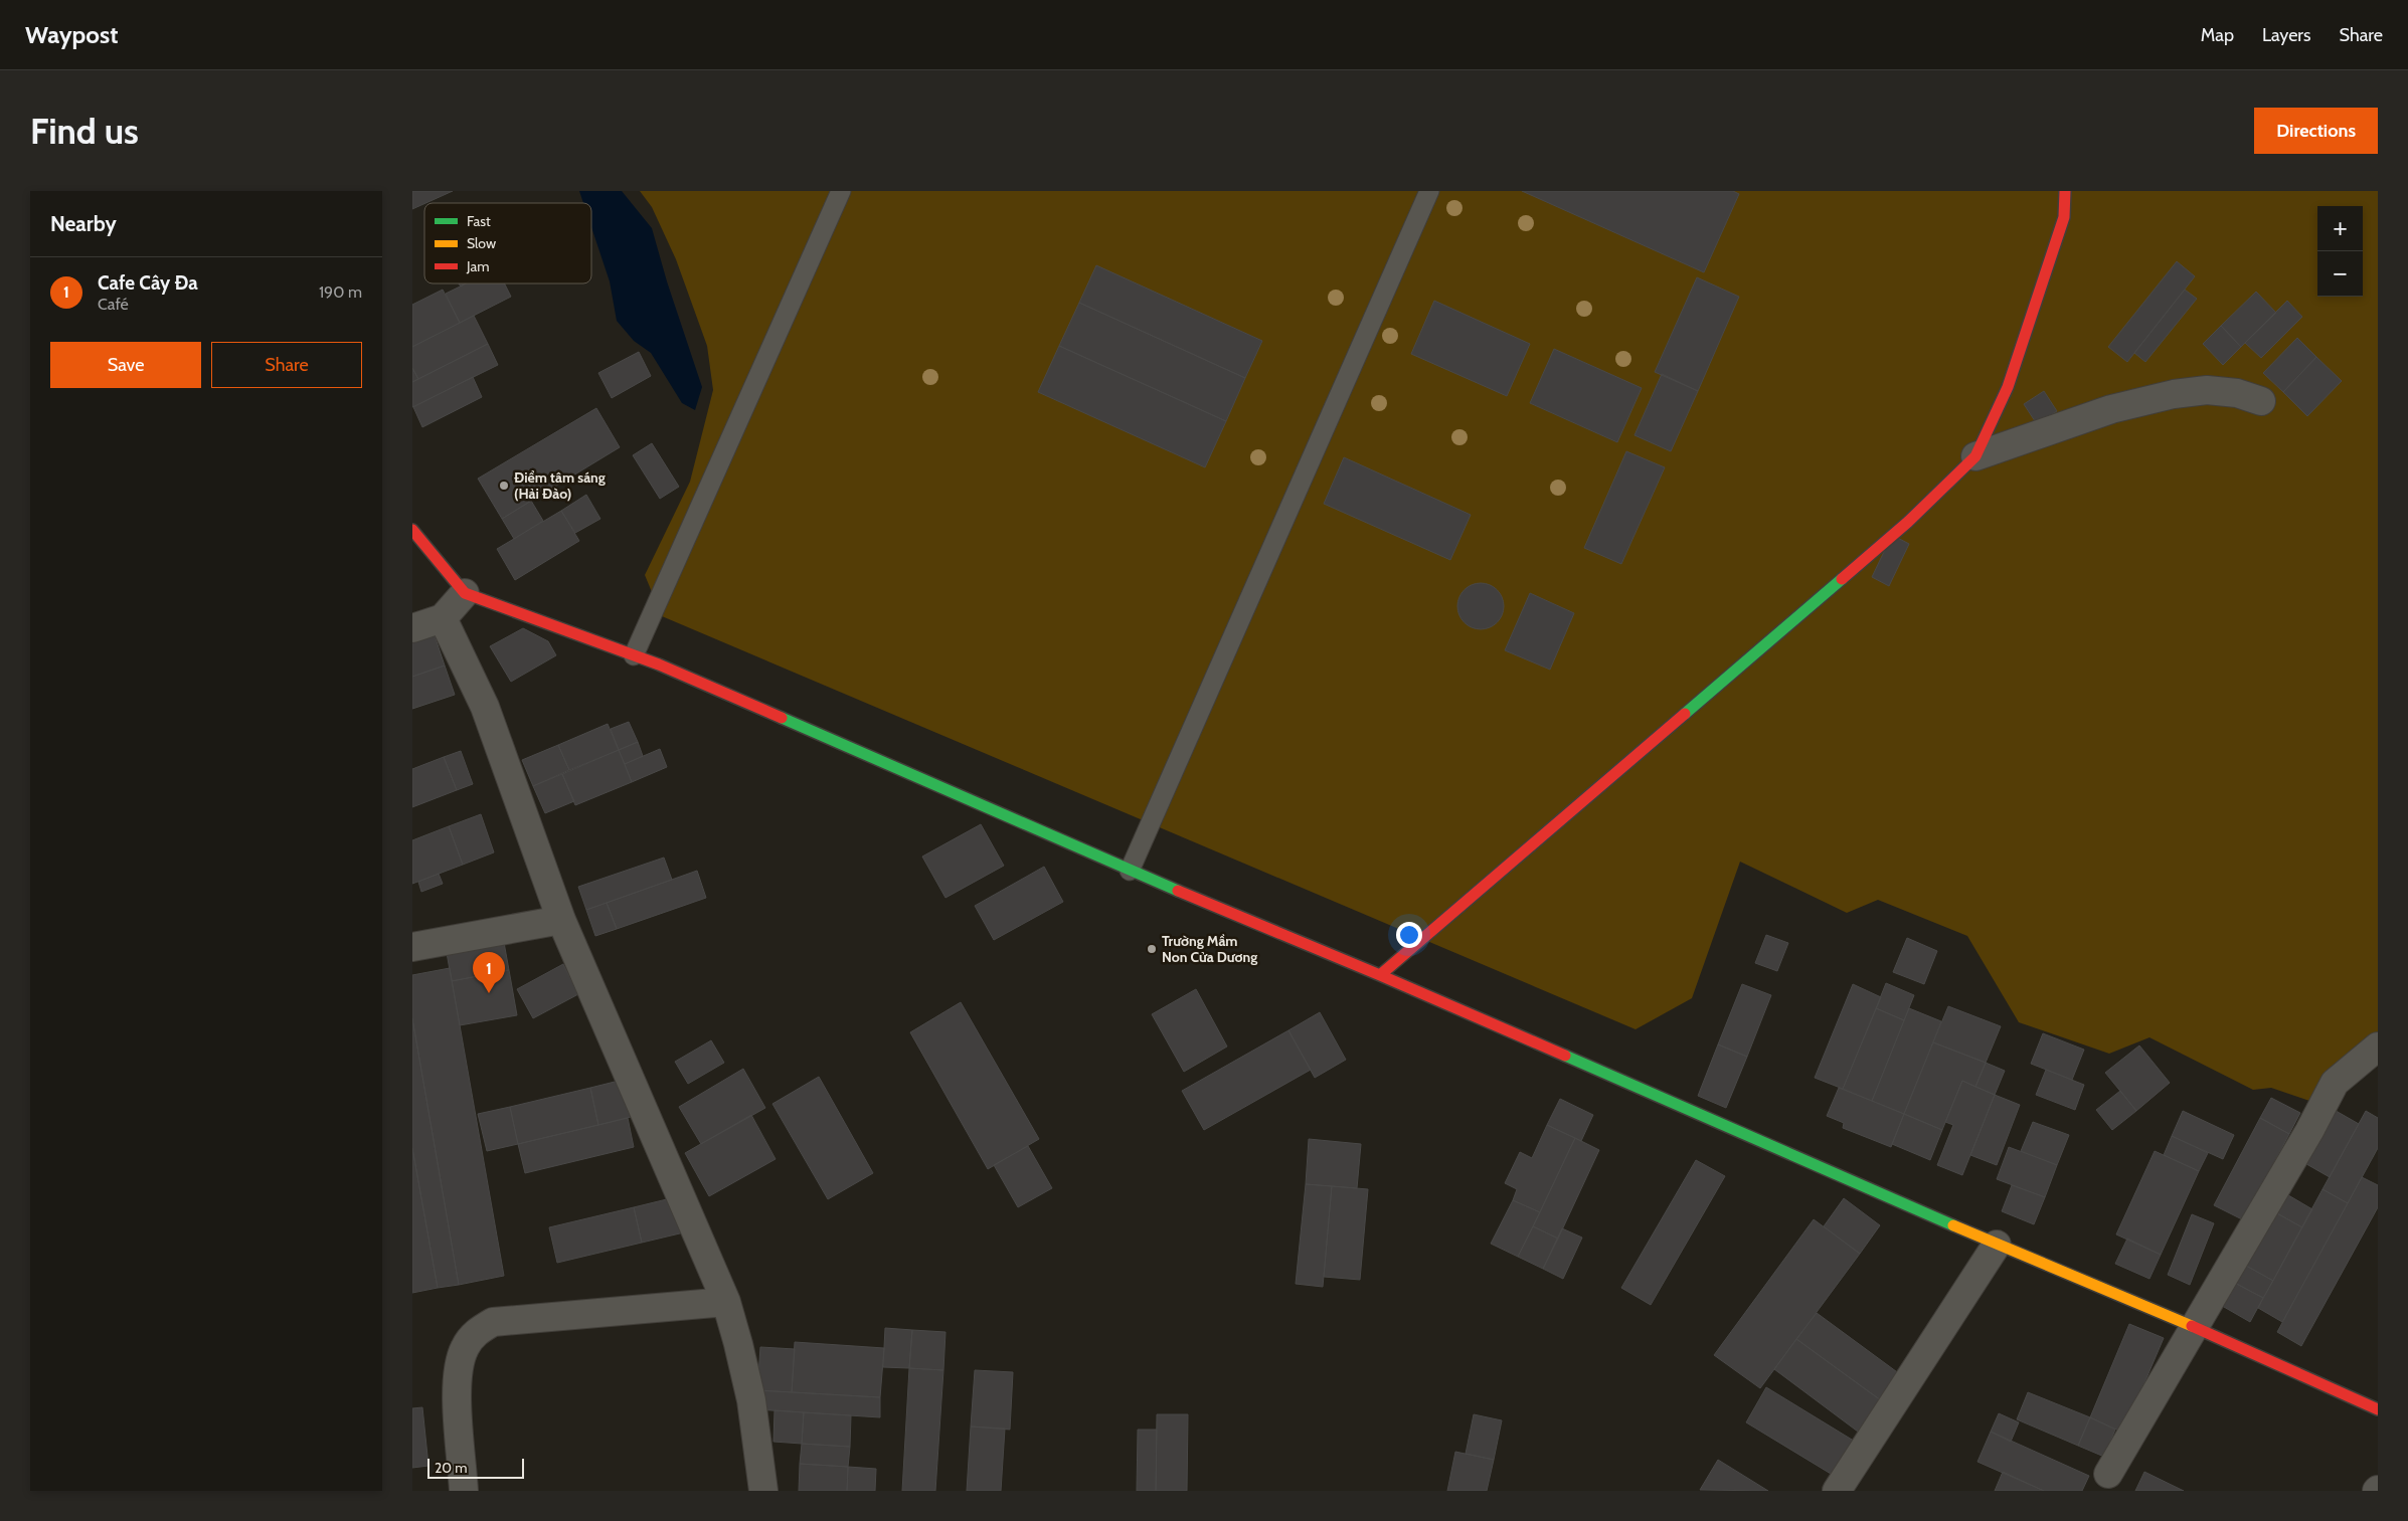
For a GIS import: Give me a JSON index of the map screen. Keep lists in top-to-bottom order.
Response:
{
  "places": ["Điểm tâm sáng (Hải Đào)", "Trường Mầm Non Cửa Dương"],
  "legend": ["Fast", "Slow", "Jam"],
  "scale_bar": "20 m",
  "page": {
    "header": "Waypost",
    "nav": ["Map", "Layers", "Share"],
    "buttons": [
      "Directions",
      ["Save", "Share"]
    ],
    "title": "Find us",
    "heading": "Nearby",
    "map_buttons": ["+", "−"],
    "list": [
      {
        "mark": "1",
        "name": "Cafe Cây Đa",
        "note": "Café",
        "value": "190 m"
      }
    ],
    "pins": "1",
    "scale": "20 m"
  }
}
